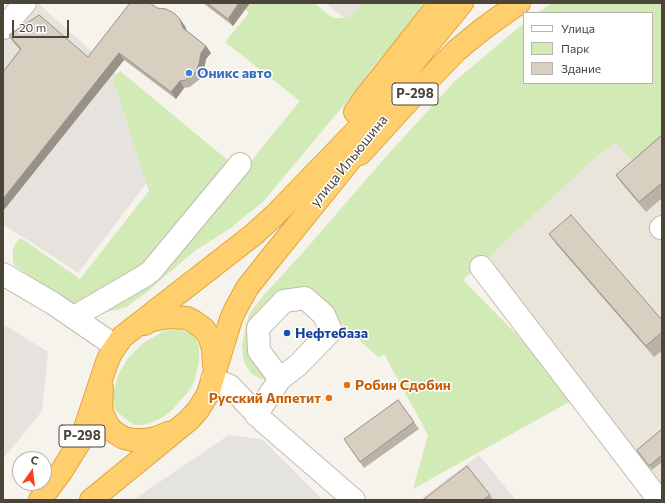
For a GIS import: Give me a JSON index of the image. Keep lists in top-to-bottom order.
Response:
{
  "streets": {
    "highway": ["Р-298", "улица Ильюшина"]
  },
  "crossings": [
    ["Р-298", "улица Ильюшина"]
  ],
  "places": [
    "Оникс авто",
    "Нефтебаза",
    "Робин Сдобин",
    "Русский Аппетит"
  ],
  "legend": ["Улица", "Парк", "Здание"],
  "scale_bar": "20 m",
  "north": "top"
}
